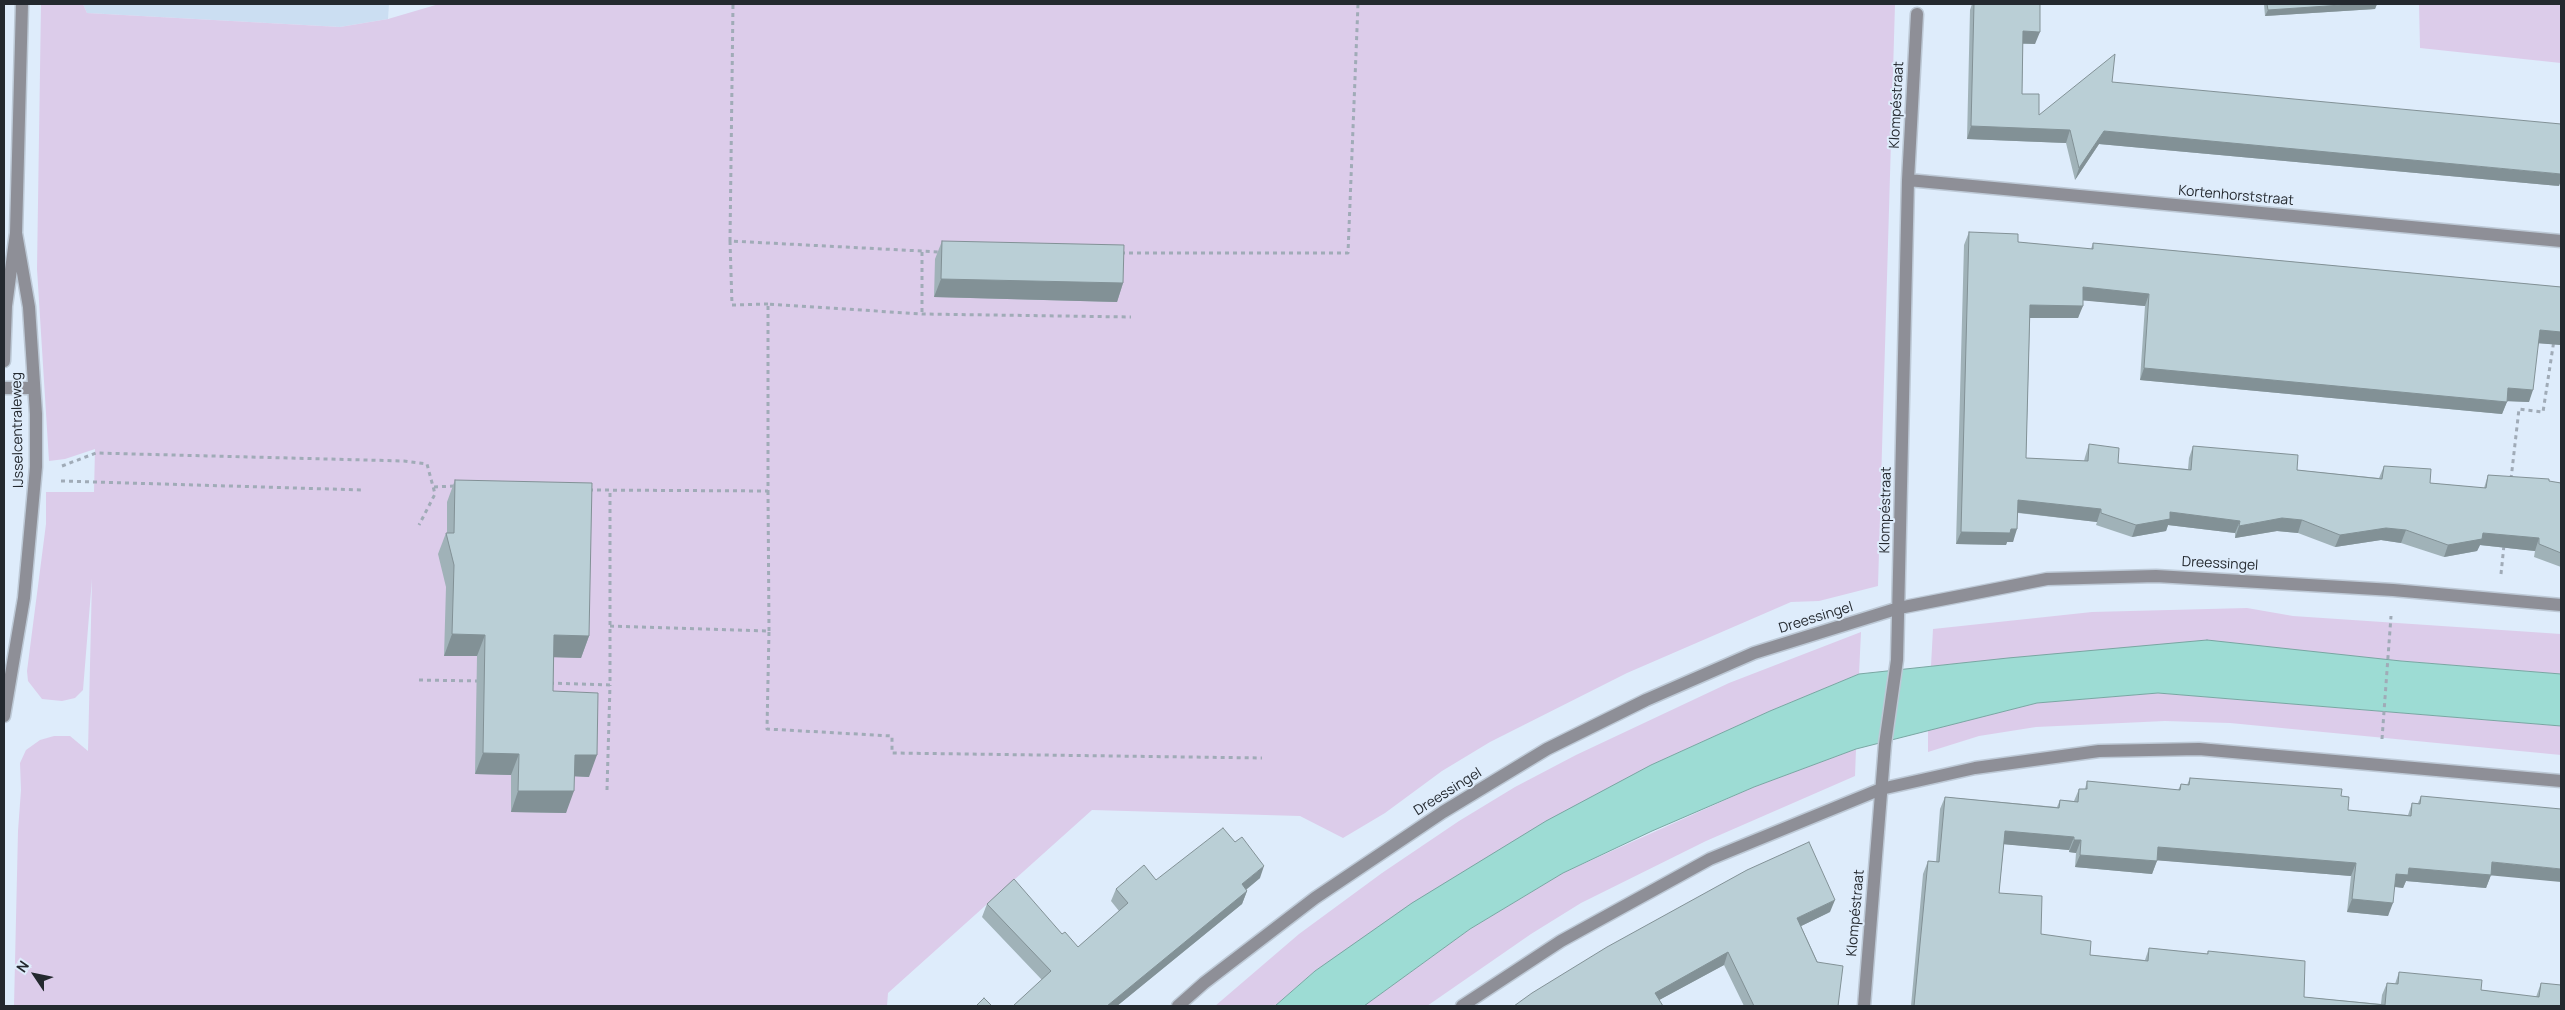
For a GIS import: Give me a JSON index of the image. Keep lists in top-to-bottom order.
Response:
{
  "streets": {
    "street": [
      "Klompéstraat",
      "Kortenhorststraat",
      "IJsselcentraleweg",
      "Dreessingel"
    ]
  },
  "crossings": [
    ["Klompéstraat", "Kortenhorststraat"],
    ["Klompéstraat", "Dreessingel"]
  ],
  "north": "top left"
}
